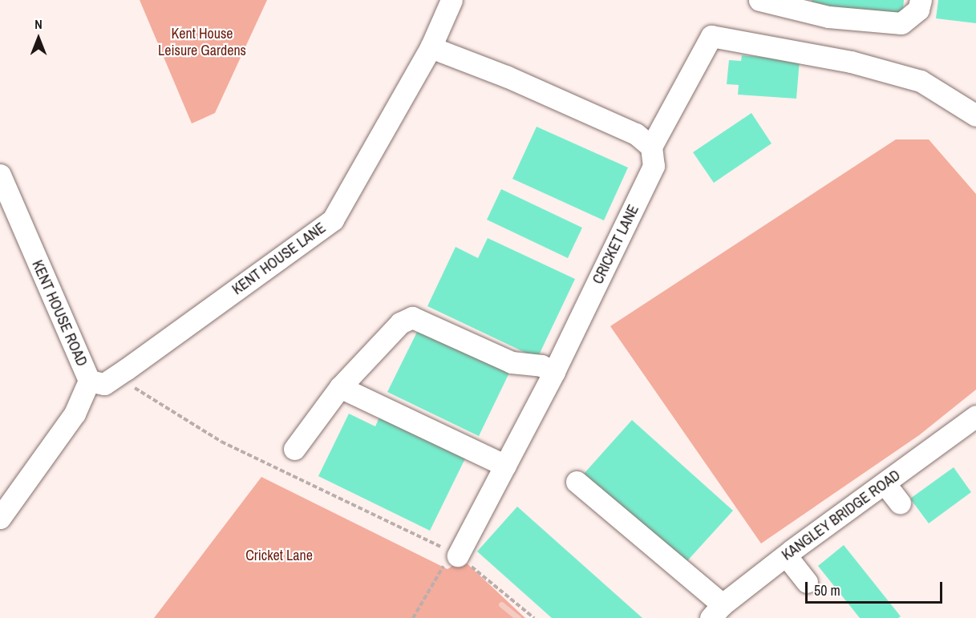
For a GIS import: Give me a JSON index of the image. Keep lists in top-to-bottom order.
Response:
{
  "streets": {
    "street": [
      "CRICKET LANE",
      "KENT HOUSE LANE",
      "KENT HOUSE ROAD",
      "KANGLEY BRIDGE ROAD"
    ]
  },
  "crossings": [
    ["KENT HOUSE LANE", "KENT HOUSE ROAD"]
  ],
  "parks": ["Kent House Leisure Gardens", "Cricket Lane"],
  "scale_bar": "50 m",
  "north": "top"
}
